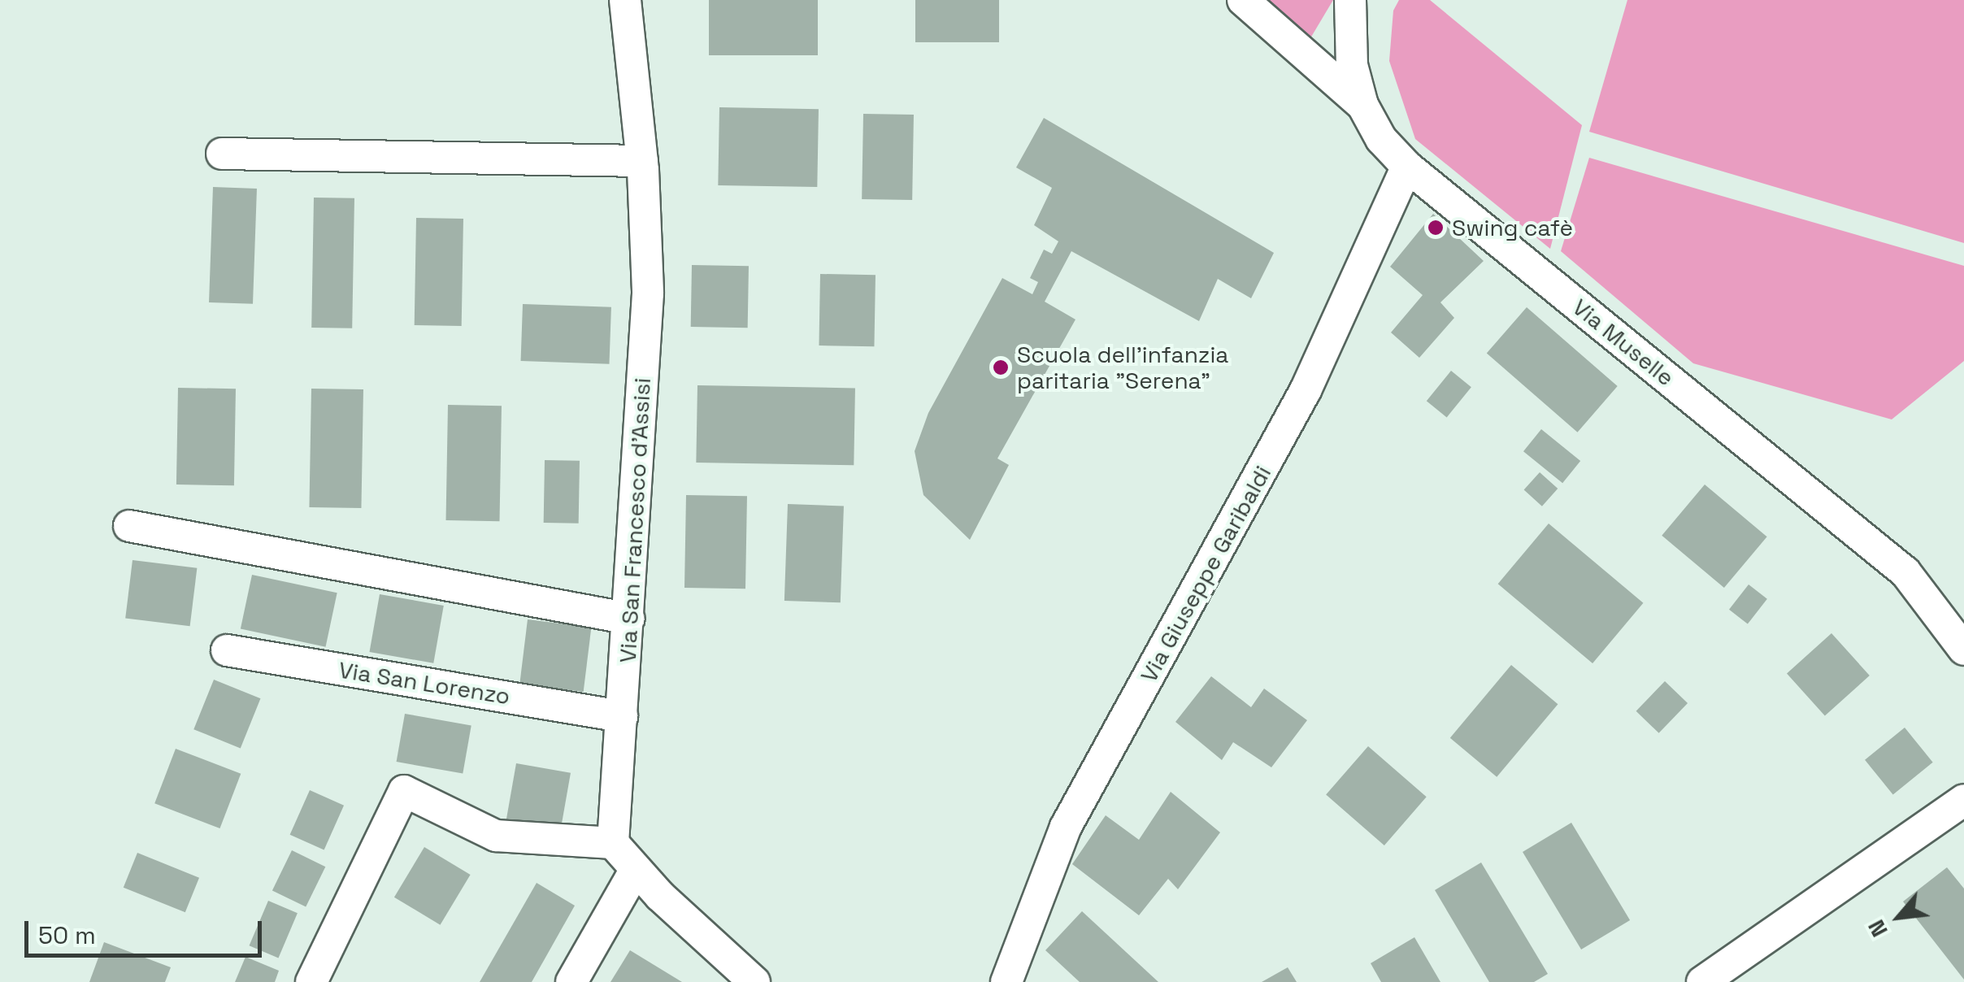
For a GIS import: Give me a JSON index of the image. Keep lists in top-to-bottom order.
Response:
{
  "streets": {
    "street": [
      "Via Muselle",
      "Via San Francesco d'Assisi",
      "Via Giuseppe Garibaldi",
      "Via San Lorenzo"
    ]
  },
  "crossings": [
    ["Via Muselle", "Via Giuseppe Garibaldi"],
    ["Via San Francesco d'Assisi", "Via San Lorenzo"]
  ],
  "places": ["Swing cafè", "Scuola dell'infanzia paritaria \"Serena\""],
  "scale_bar": "50 m",
  "north": "bottom left"
}
